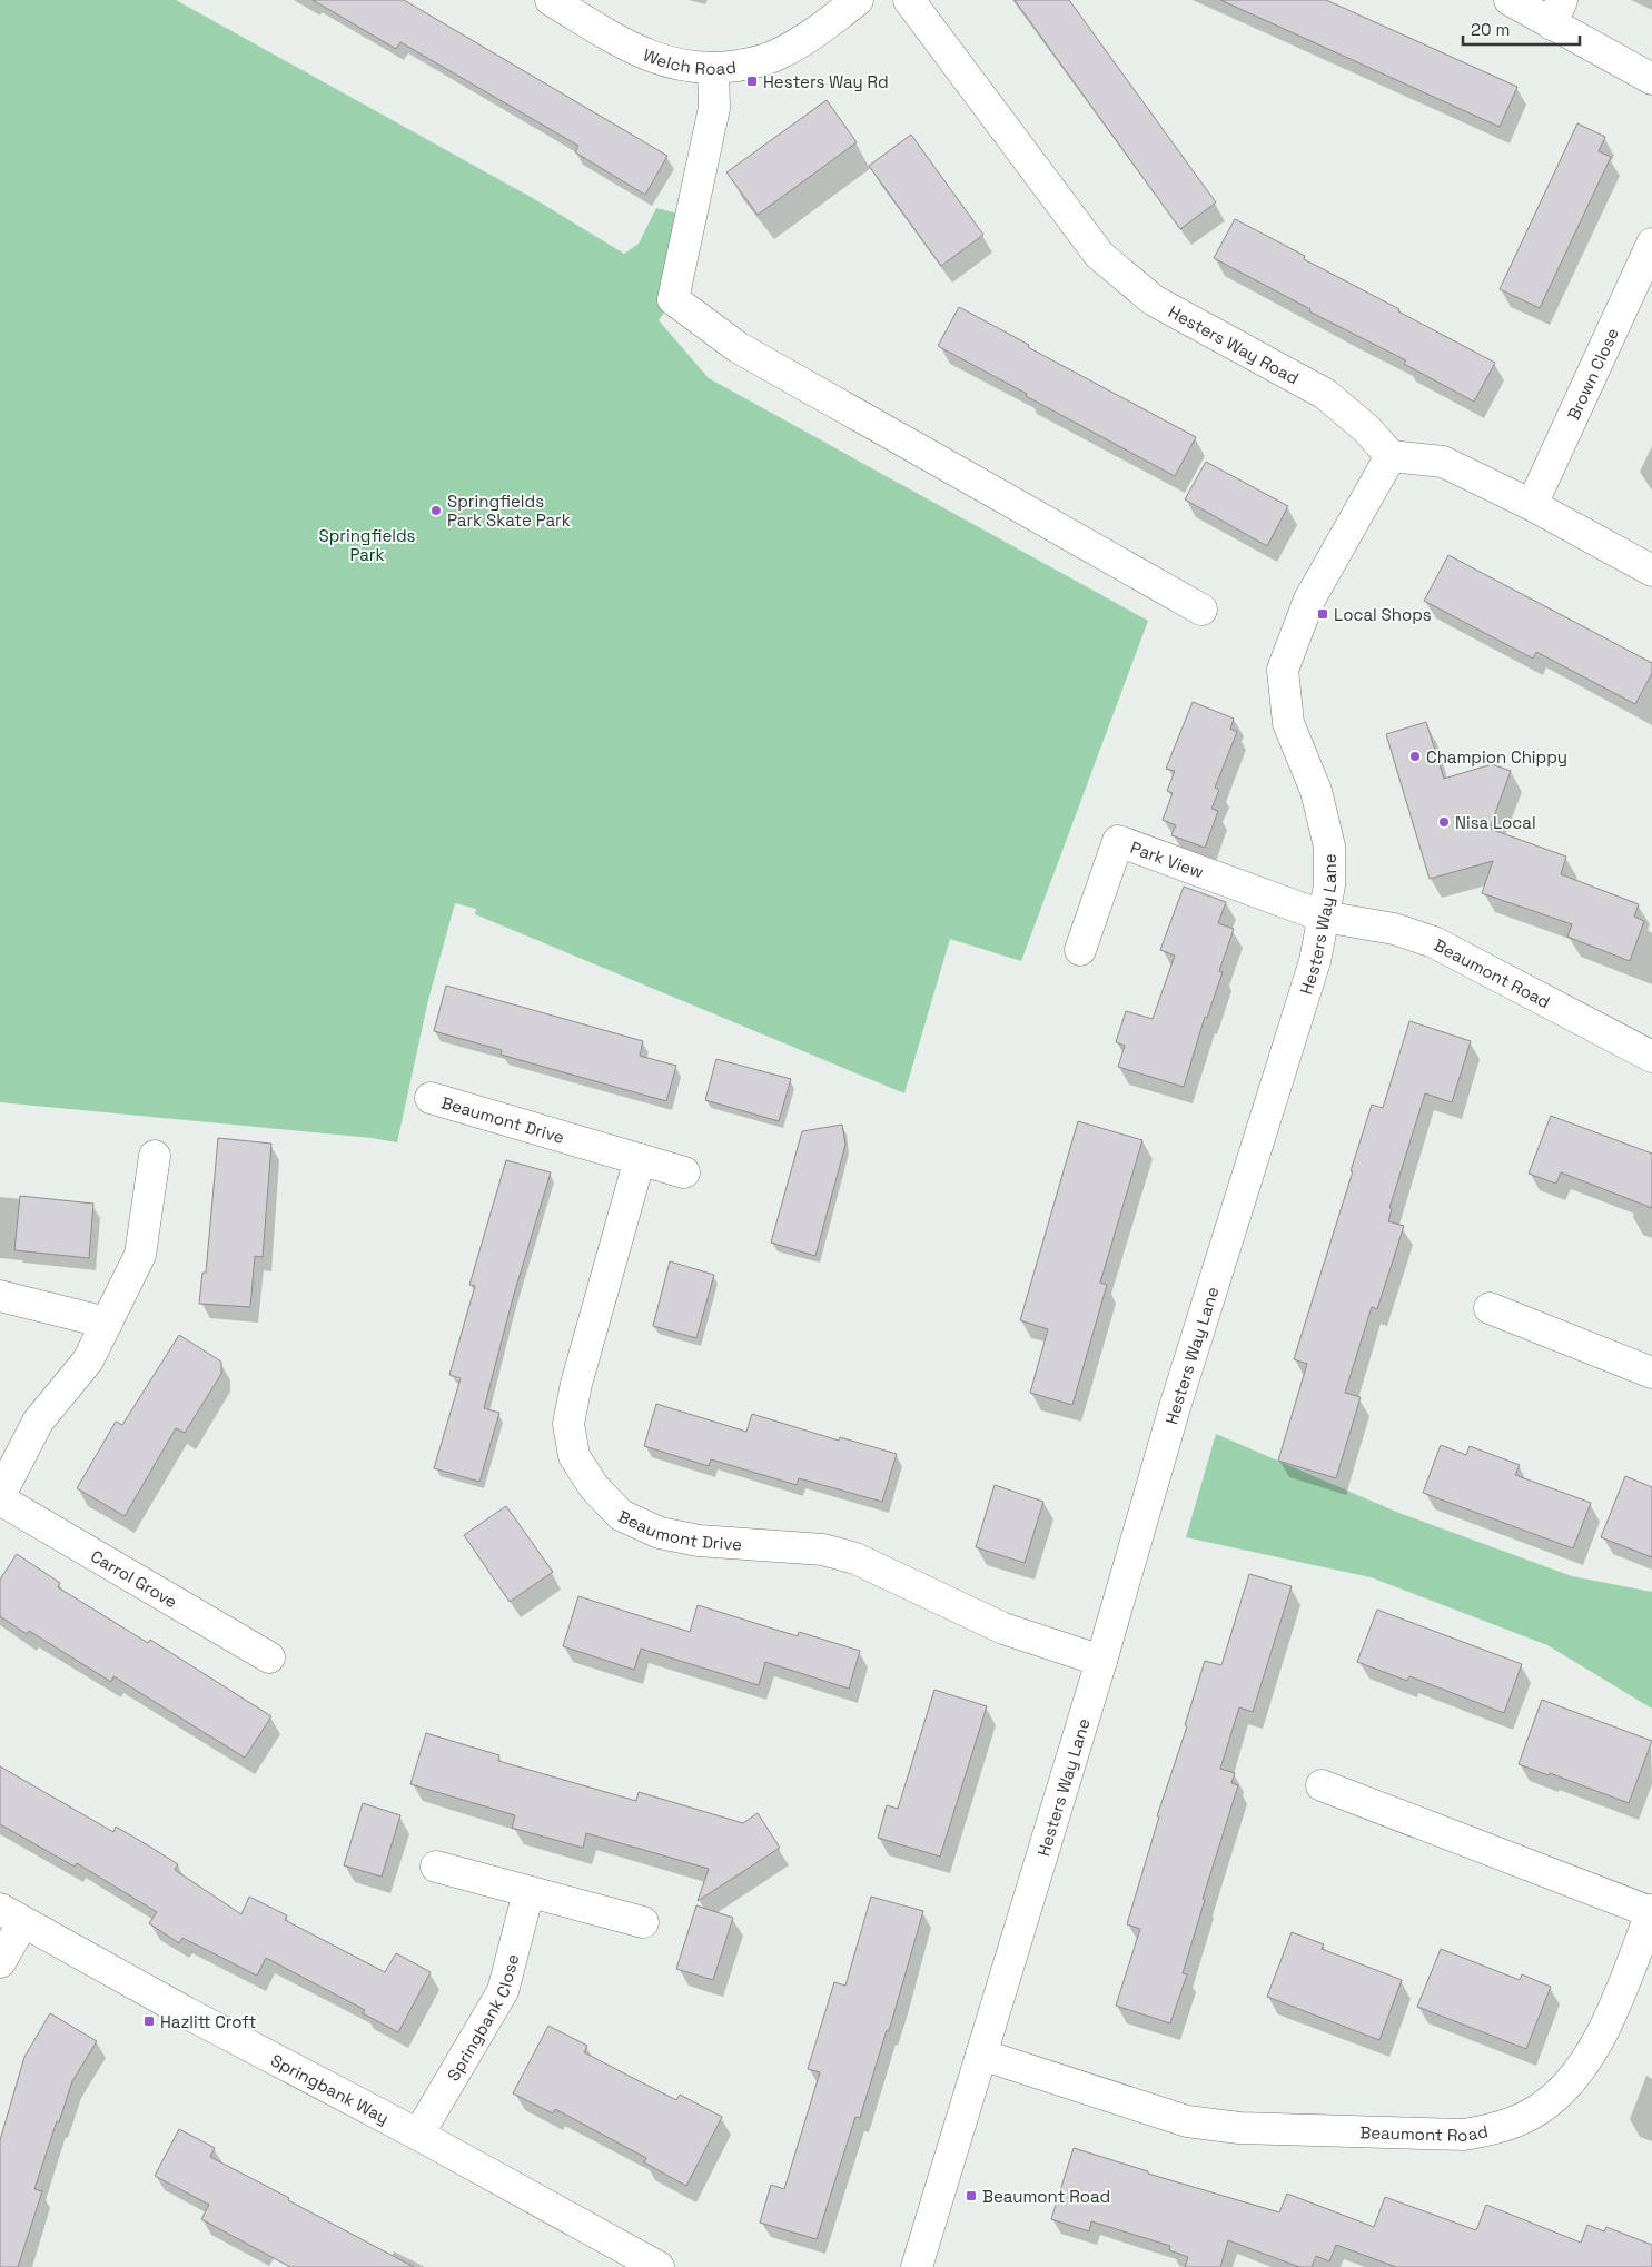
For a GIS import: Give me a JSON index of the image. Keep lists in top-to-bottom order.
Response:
{
  "streets": {
    "street": [
      "Welch Road",
      "Hesters Way Road",
      "Brown Close",
      "Park View",
      "Hesters Way Lane",
      "Beaumont Road",
      "Beaumont Drive",
      "Carrol Grove",
      "Springbank Close",
      "Springbank Way"
    ]
  },
  "crossings": [
    ["Hesters Way Road", "Hesters Way Lane"],
    ["Park View", "Hesters Way Lane"],
    ["Park View", "Beaumont Road"],
    ["Hesters Way Lane", "Beaumont Road"],
    ["Hesters Way Lane", "Beaumont Drive"],
    ["Springbank Close", "Springbank Way"]
  ],
  "parks": ["Springfields Park"],
  "places": {
    "transit": [
      "Hesters Way Rd",
      "Local Shops",
      "Hazlitt Croft",
      "Beaumont Road"
    ],
    "other": ["Springfields Park Skate Park", "Champion Chippy", "Nisa Local"]
  },
  "scale_bar": "20 m"
}
